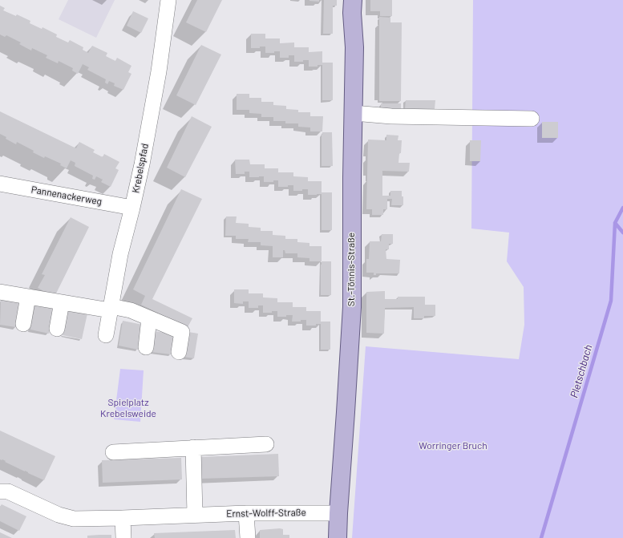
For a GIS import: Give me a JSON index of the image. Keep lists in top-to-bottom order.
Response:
{
  "streets": {
    "main road": ["St.-Tönnis-Straße"],
    "street": ["Krebelspfad", "Pannenackerweg", "Ernst-Wolff-Straße"]
  },
  "crossings": [
    ["Krebelspfad", "Pannenackerweg"],
    ["St.-Tönnis-Straße", "Ernst-Wolff-Straße"]
  ],
  "water": ["Pletschbach"],
  "parks": ["Spielplatz Krebelsweide", "Worringer Bruch"]
}
